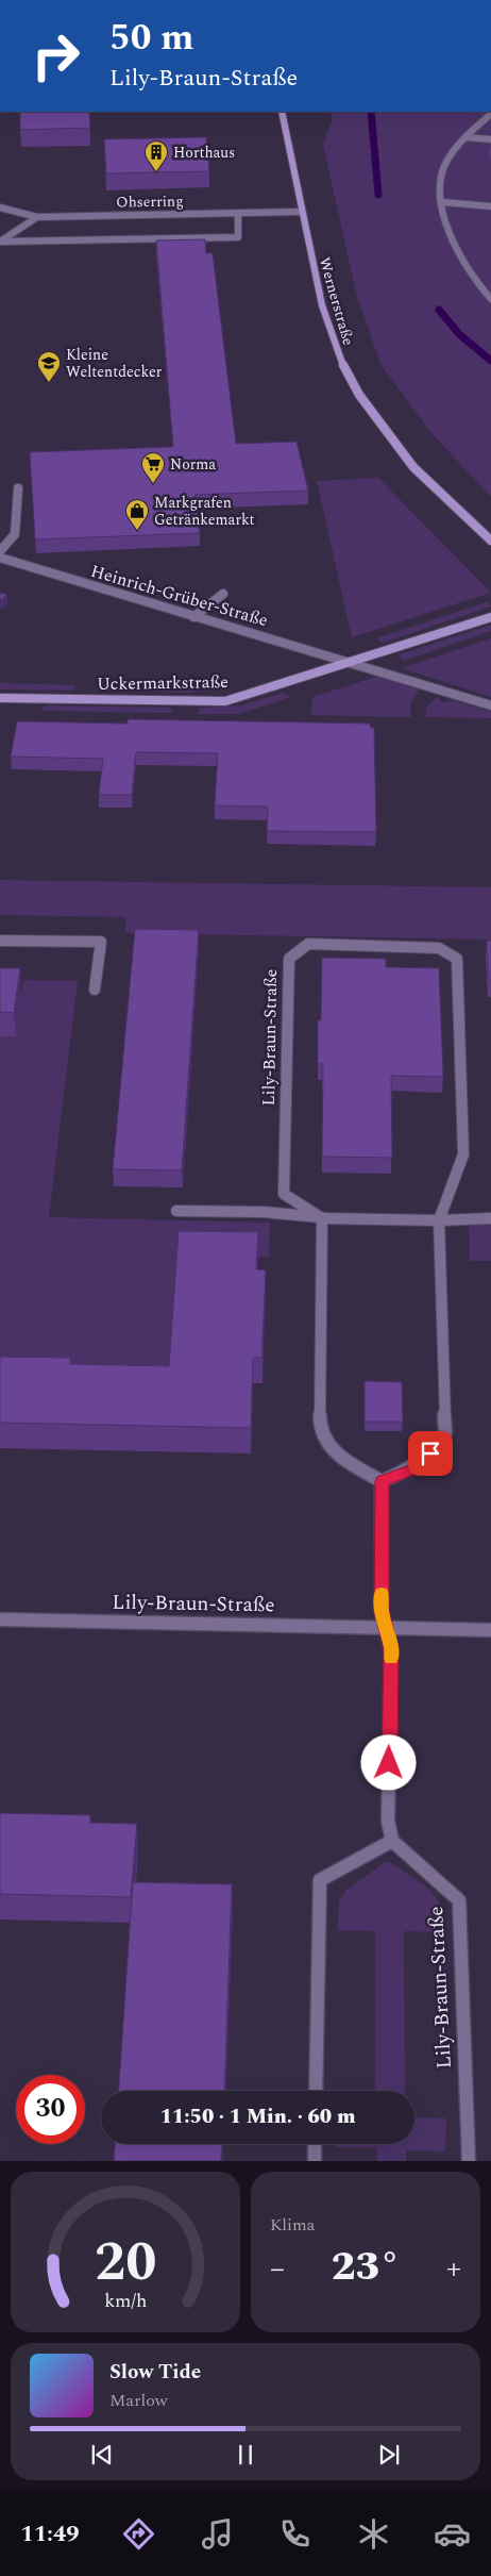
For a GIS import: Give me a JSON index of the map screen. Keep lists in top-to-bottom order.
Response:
{
  "streets": {
    "street": [
      "Ohserring",
      "Wernerstraße",
      "Heinrich-Grüber-Straße",
      "Uckermarkstraße",
      "Lily-Braun-Straße"
    ]
  },
  "crossings": [
    ["Ohserring", "Wernerstraße"],
    ["Heinrich-Grüber-Straße", "Uckermarkstraße"]
  ],
  "places": {
    "building": ["Horthaus"],
    "school or university": ["Kleine Weltentdecker"],
    "supermarket": ["Norma"],
    "shop": ["Markgrafen Getränkemarkt"]
  },
  "page": {
    "turn": ["50 m", "Lily-Braun-Straße"],
    "limit": "30",
    "trip": "11:50 · 1 Min. · 60 m",
    "tile": "Klima",
    "heat": ["−", "23°", "+"],
    "song": ["Slow Tide", "Marlow"],
    "tabs": "11:49",
    "gauge": ["20", "km/h"]
  }
}
